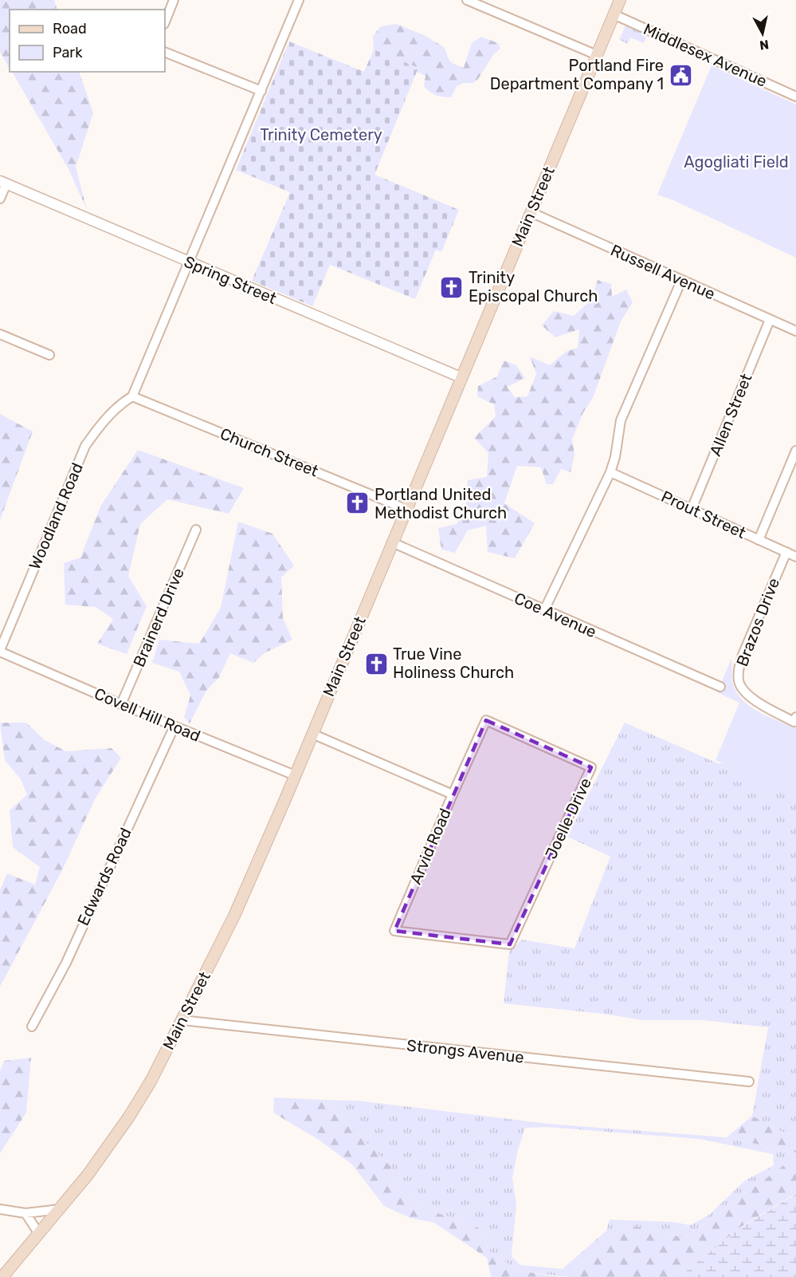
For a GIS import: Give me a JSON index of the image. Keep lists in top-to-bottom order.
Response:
{
  "streets": {
    "main road": ["Main Street"],
    "street": [
      "Middlesex Avenue",
      "Russell Avenue",
      "Spring Street",
      "Allen Street",
      "Church Street",
      "Prout Street",
      "Woodland Road",
      "Coe Avenue",
      "Brainerd Drive",
      "Brazos Drive",
      "Covell Hill Road",
      "Joelle Drive",
      "Arvid Road",
      "Edwards Road",
      "Strongs Avenue"
    ]
  },
  "crossings": [
    ["Middlesex Avenue", "Main Street"],
    ["Main Street", "Russell Avenue"],
    ["Main Street", "Spring Street"],
    ["Main Street", "Church Street"],
    ["Main Street", "Coe Avenue"],
    ["Main Street", "Covell Hill Road"],
    ["Main Street", "Arvid Road"],
    ["Main Street", "Strongs Avenue"],
    ["Russell Avenue", "Allen Street"],
    ["Allen Street", "Prout Street"],
    ["Church Street", "Woodland Road"],
    ["Prout Street", "Brazos Drive"],
    ["Woodland Road", "Covell Hill Road"],
    ["Brainerd Drive", "Covell Hill Road"],
    ["Covell Hill Road", "Edwards Road"],
    ["Joelle Drive", "Arvid Road"]
  ],
  "parks": ["Trinity Cemetery", "Agogliati Field"],
  "places": {
    "public building": ["Portland Fire Department Company 1"],
    "church": ["Trinity Episcopal Church", "Portland United Methodist Church", "True Vine Holiness Church"]
  },
  "legend": ["Road", "Park"],
  "north": "bottom"
}
